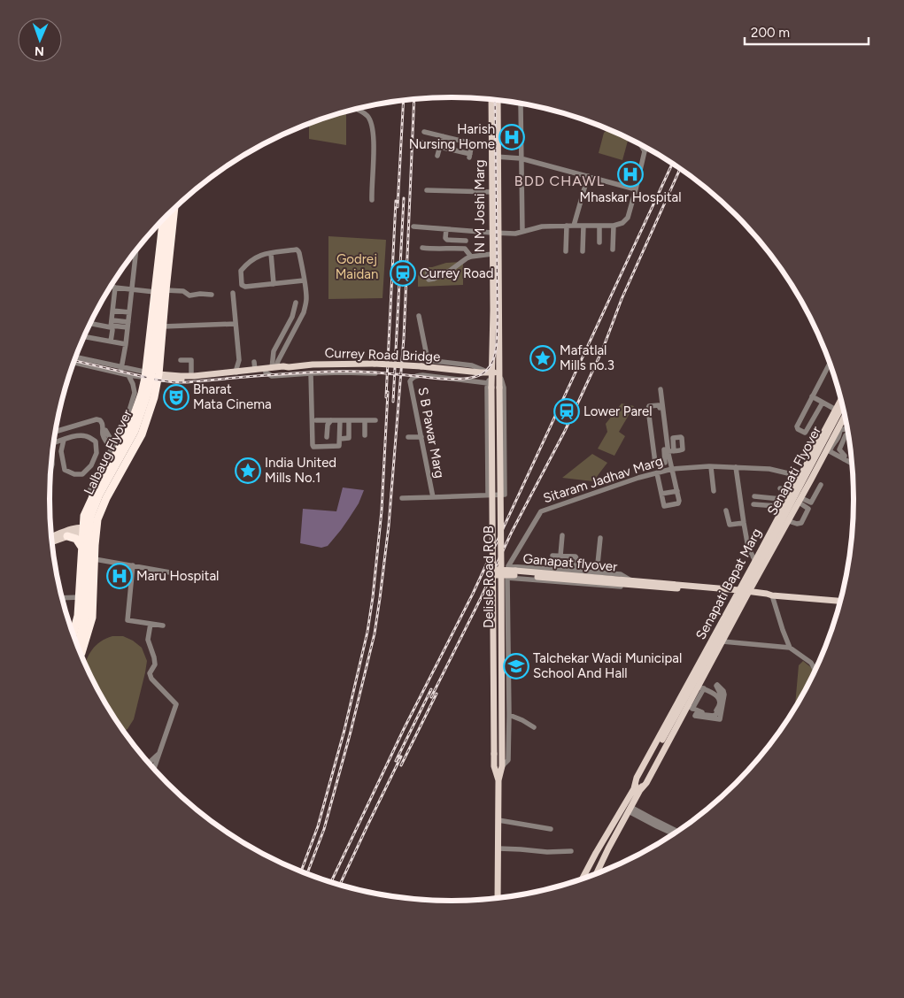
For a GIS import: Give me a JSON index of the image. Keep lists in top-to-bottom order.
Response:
{
  "streets": {
    "highway": ["Lalbaug Flyover"],
    "main road": [
      "N M Joshi Marg",
      "Currey Road Bridge",
      "Senapati Flyover",
      "Ganapat flyover",
      "Delisle Road ROB",
      "Senapati Bapat Marg"
    ],
    "street": ["S B Pawar Marg", "Sitaram Jadhav Marg"]
  },
  "crossings": [
    ["N M Joshi Marg", "Currey Road Bridge"],
    ["N M Joshi Marg", "S B Pawar Marg"],
    ["N M Joshi Marg", "Delisle Road ROB"],
    ["Currey Road Bridge", "S B Pawar Marg"],
    ["S B Pawar Marg", "Delisle Road ROB"],
    ["Senapati Flyover", "Senapati Bapat Marg"],
    ["Sitaram Jadhav Marg", "Senapati Bapat Marg"],
    ["Ganapat flyover", "Delisle Road ROB"],
    ["Ganapat flyover", "Senapati Bapat Marg"]
  ],
  "districts": ["BDD CHAWL"],
  "parks": ["Godrej Maidan"],
  "places": {
    "hospital": ["Harish Nursing Home", "Mhaskar Hospital", "Maru Hospital"],
    "station": ["Currey Road", "Lower Parel"],
    "place": ["Mafatlal Mills no.3", "India United Mills No.1"],
    "theatre": ["Bharat Mata Cinema"],
    "school or university": ["Talchekar Wadi Municipal School And Hall"]
  },
  "scale_bar": "200 m",
  "north": "bottom"
}
